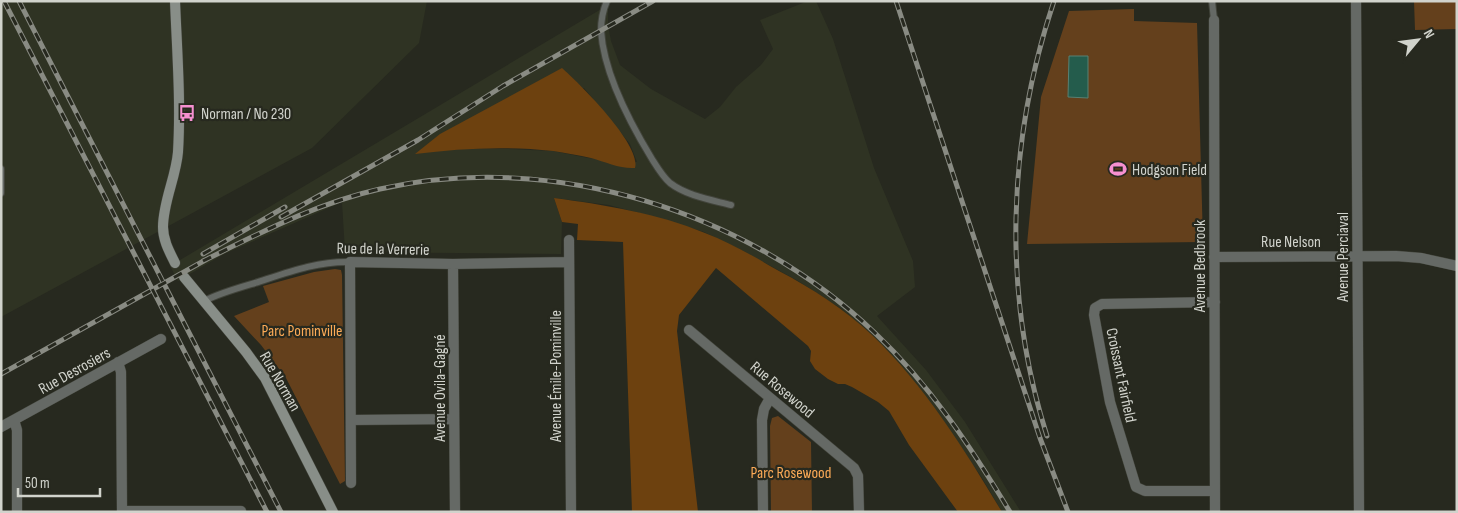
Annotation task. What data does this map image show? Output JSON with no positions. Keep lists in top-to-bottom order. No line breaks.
{"streets":{"street":["Rue Nelson","Rue de la Verrerie","Avenue Perciaval","Avenue Bedbrook","Rue Desrosiers","Croissant Fairfield","Avenue Émile-Pominville","Rue Norman","Avenue Ovila-Gagné","Rue Rosewood"]},"crossings":[["Rue Nelson","Avenue Perciaval"],["Rue Nelson","Avenue Bedbrook"],["Rue de la Verrerie","Avenue Émile-Pominville"],["Rue de la Verrerie","Rue Norman"],["Rue de la Verrerie","Avenue Ovila-Gagné"],["Avenue Bedbrook","Croissant Fairfield"]],"parks":["Parc Pominville","Parc Rosewood"],"places":{"bus stop":["Norman / No 230"],"sports":["Hodgson Field"]},"scale_bar":"50 m","north":"top right"}
